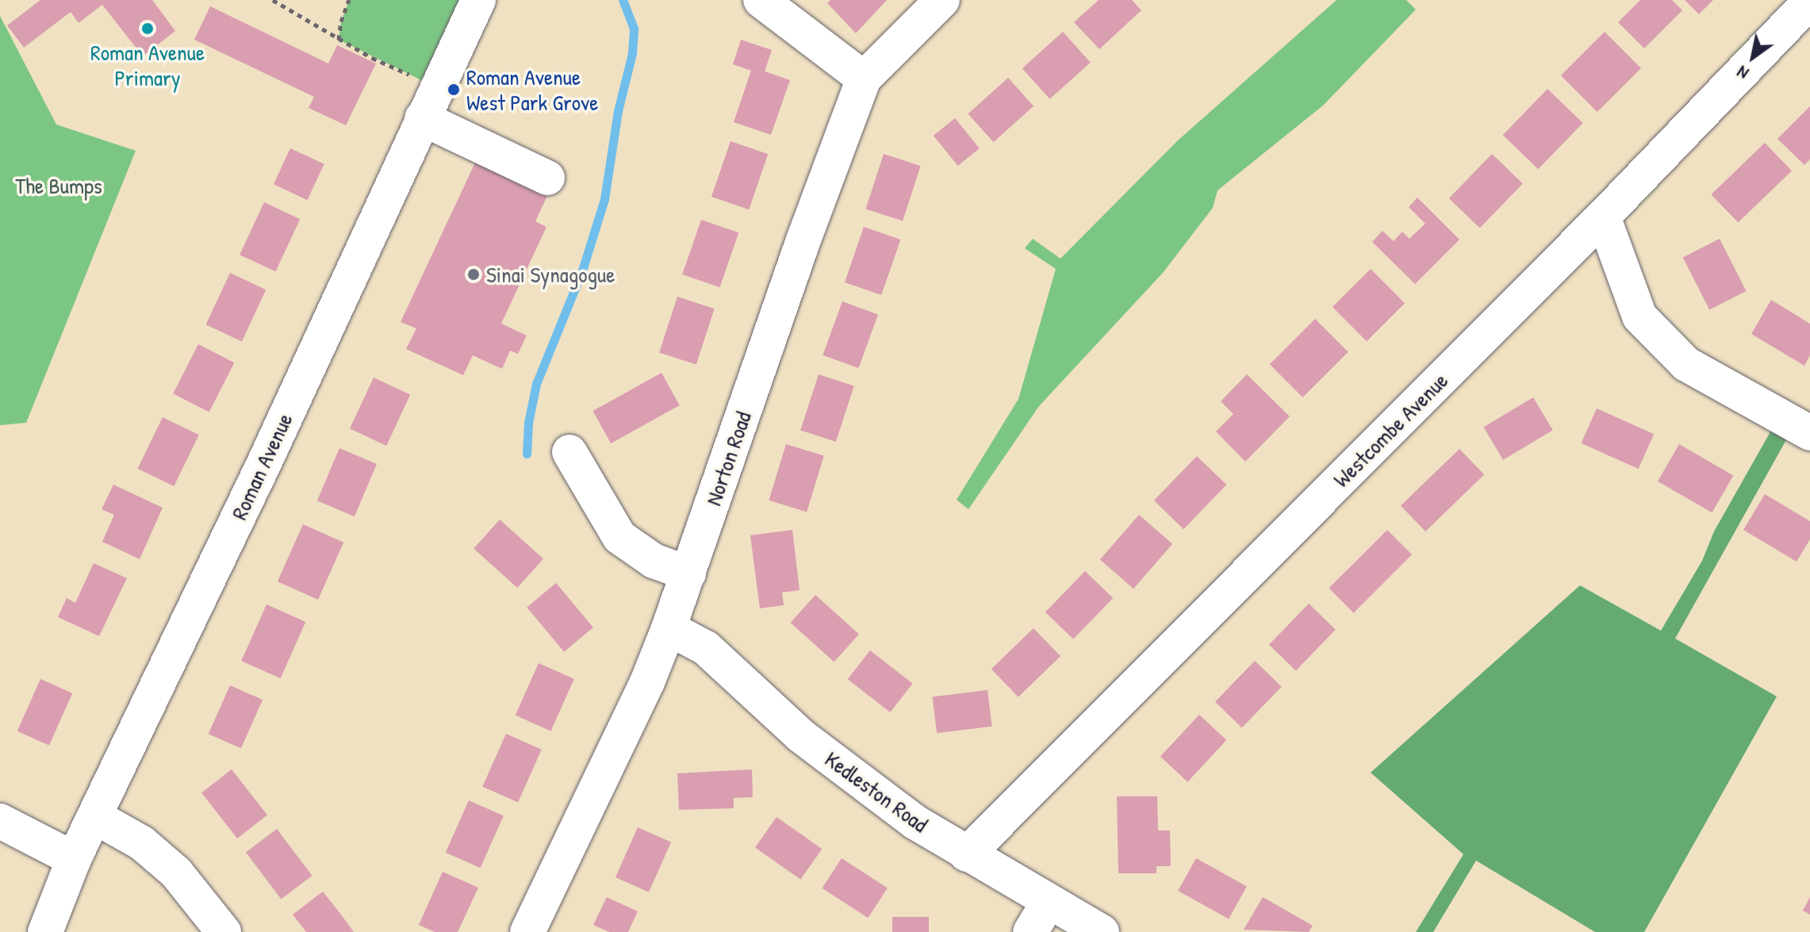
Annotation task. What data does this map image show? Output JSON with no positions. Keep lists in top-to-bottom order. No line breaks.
{"streets":{"street":["Westcombe Avenue","Norton Road","Roman Avenue","Kedleston Road"]},"crossings":[["Westcombe Avenue","Kedleston Road"],["Norton Road","Kedleston Road"]],"parks":["The Bumps"],"places":["Roman Avenue Primary","Roman Avenue West Park Grove","Sinai Synagogue"],"north":"bottom left"}
